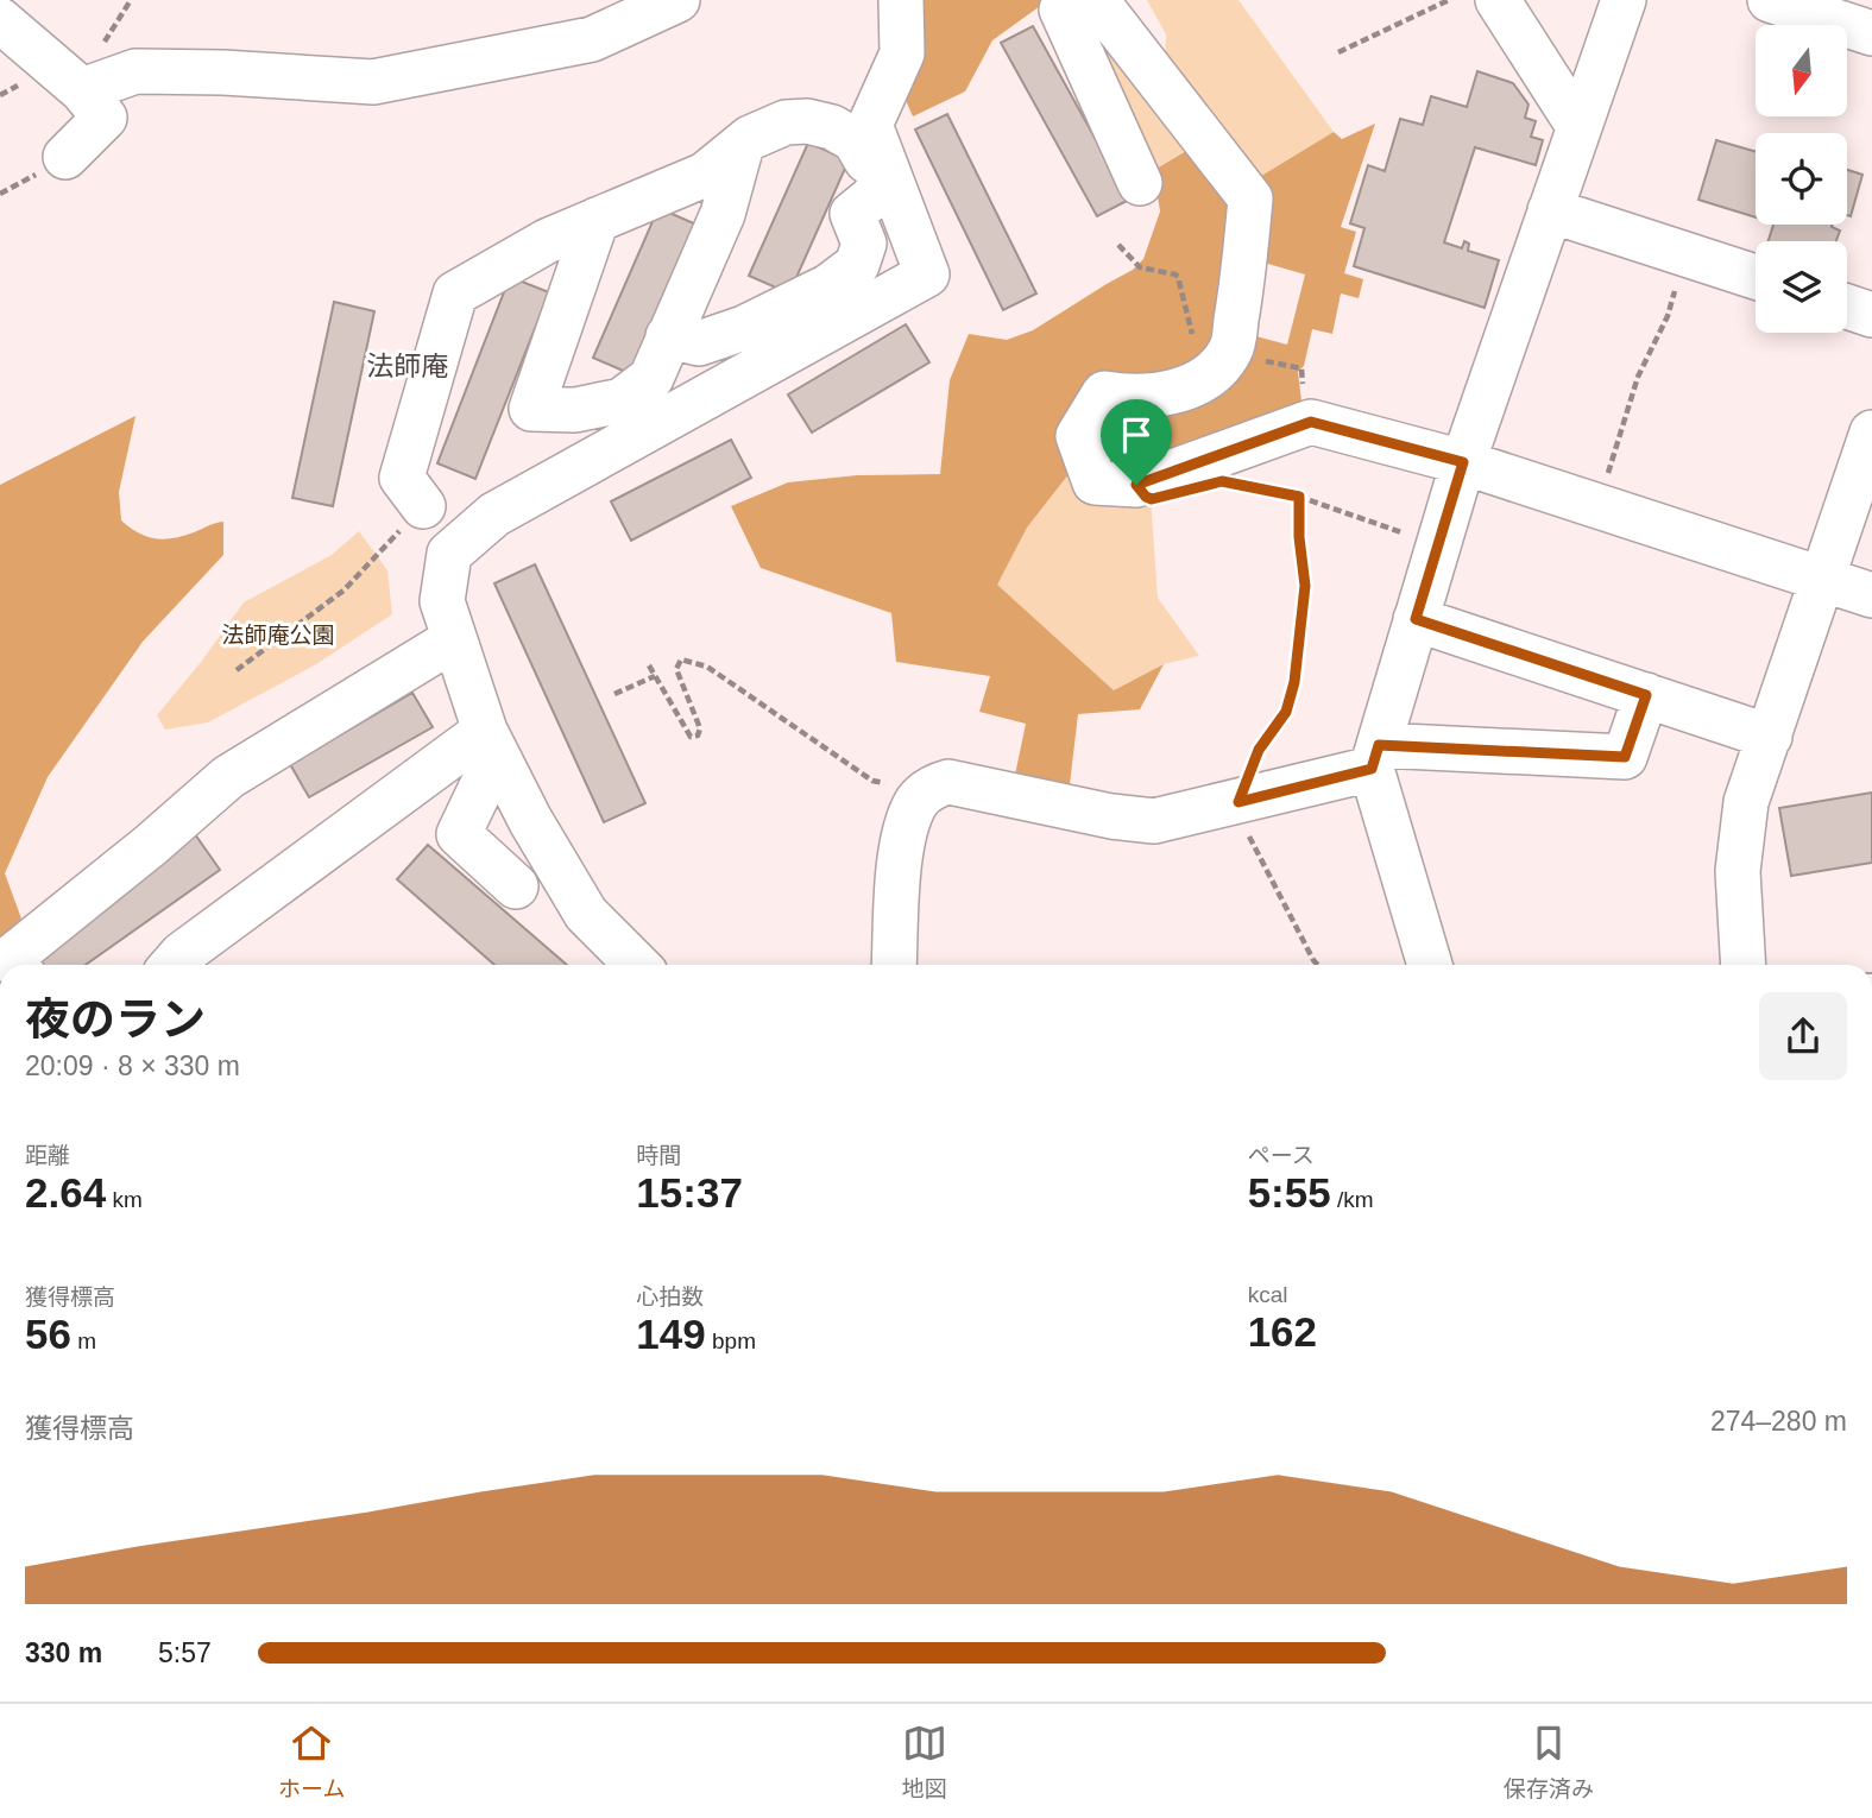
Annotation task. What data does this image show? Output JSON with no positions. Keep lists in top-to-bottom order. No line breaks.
{"districts":["法師庵"],"parks":["法師庵公園"],"north":"bottom","page":{"heading":["夜のラン","20:09 · 8 × 330 m"],"stats":[["距離","2.64 km"],["時間","15:37"],["ペース","5:55 /km"],["獲得標高","56 m"],["心拍数","149 bpm"],["kcal","162"]],"chart":["獲得標高","274–280 m"],"list":[{"name":"330 m","note":"5:57"}],"tabs":["ホーム","地図","保存済み"]}}
